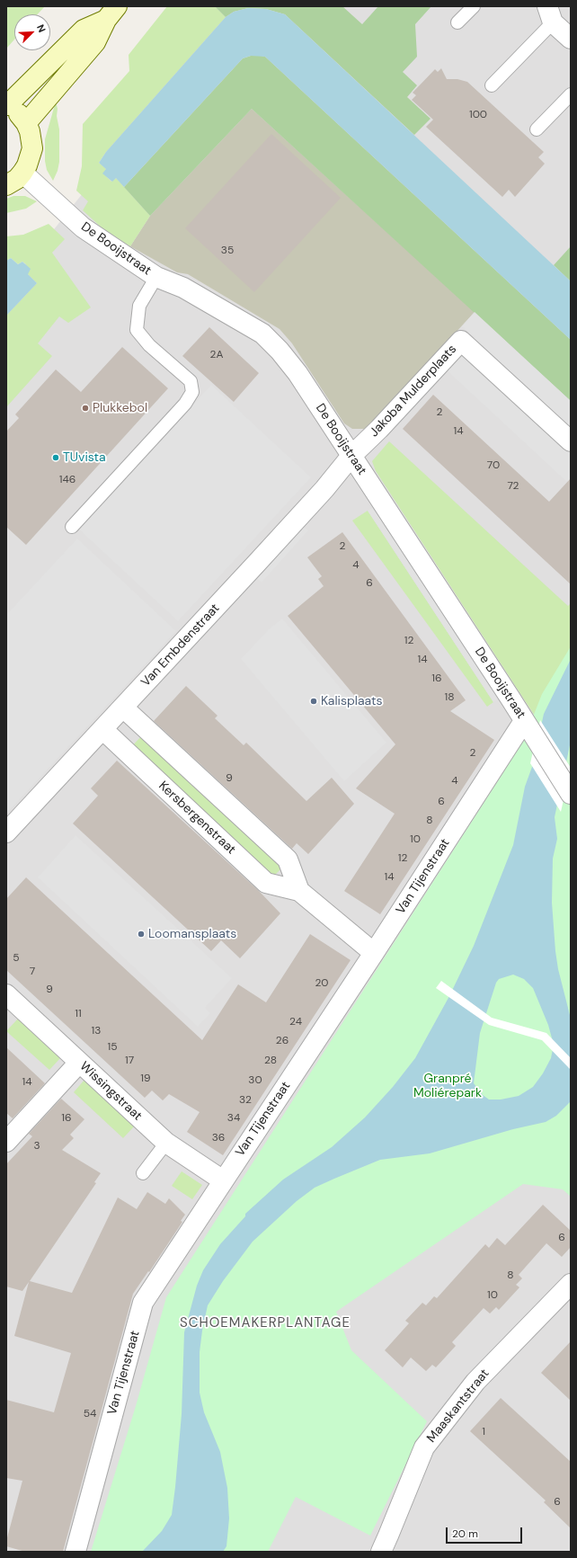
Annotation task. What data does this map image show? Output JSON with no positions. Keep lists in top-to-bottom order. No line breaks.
{"streets":{"street":["De Booijstraat","Jakoba Mulderplaats","Van Embdenstraat","Kersbergenstraat","Van Tijenstraat","Wissingstraat","Maaskantstraat"]},"crossings":[["De Booijstraat","Jakoba Mulderplaats"],["De Booijstraat","Van Embdenstraat"],["De Booijstraat","Van Tijenstraat"],["Jakoba Mulderplaats","Van Embdenstraat"],["Van Embdenstraat","Kersbergenstraat"],["Kersbergenstraat","Van Tijenstraat"],["Van Tijenstraat","Wissingstraat"]],"districts":["SCHOEMAKERPLANTAGE"],"parks":["Granpré Moliérepark"],"places":["Plukkebol","TUvista","Kalisplaats","Loomansplaats"],"house_numbers":["100","35","2A","2","14","70","146","72","2","4","6","12","14","16","18","2","9","4","6","8","10","12","14","5","7","20","9","11","24","13","26","15","17","28","19","30","14","32","16","34","36","3","6","8","10","54","1","6"],"scale_bar":"20 m","north":"top right"}
